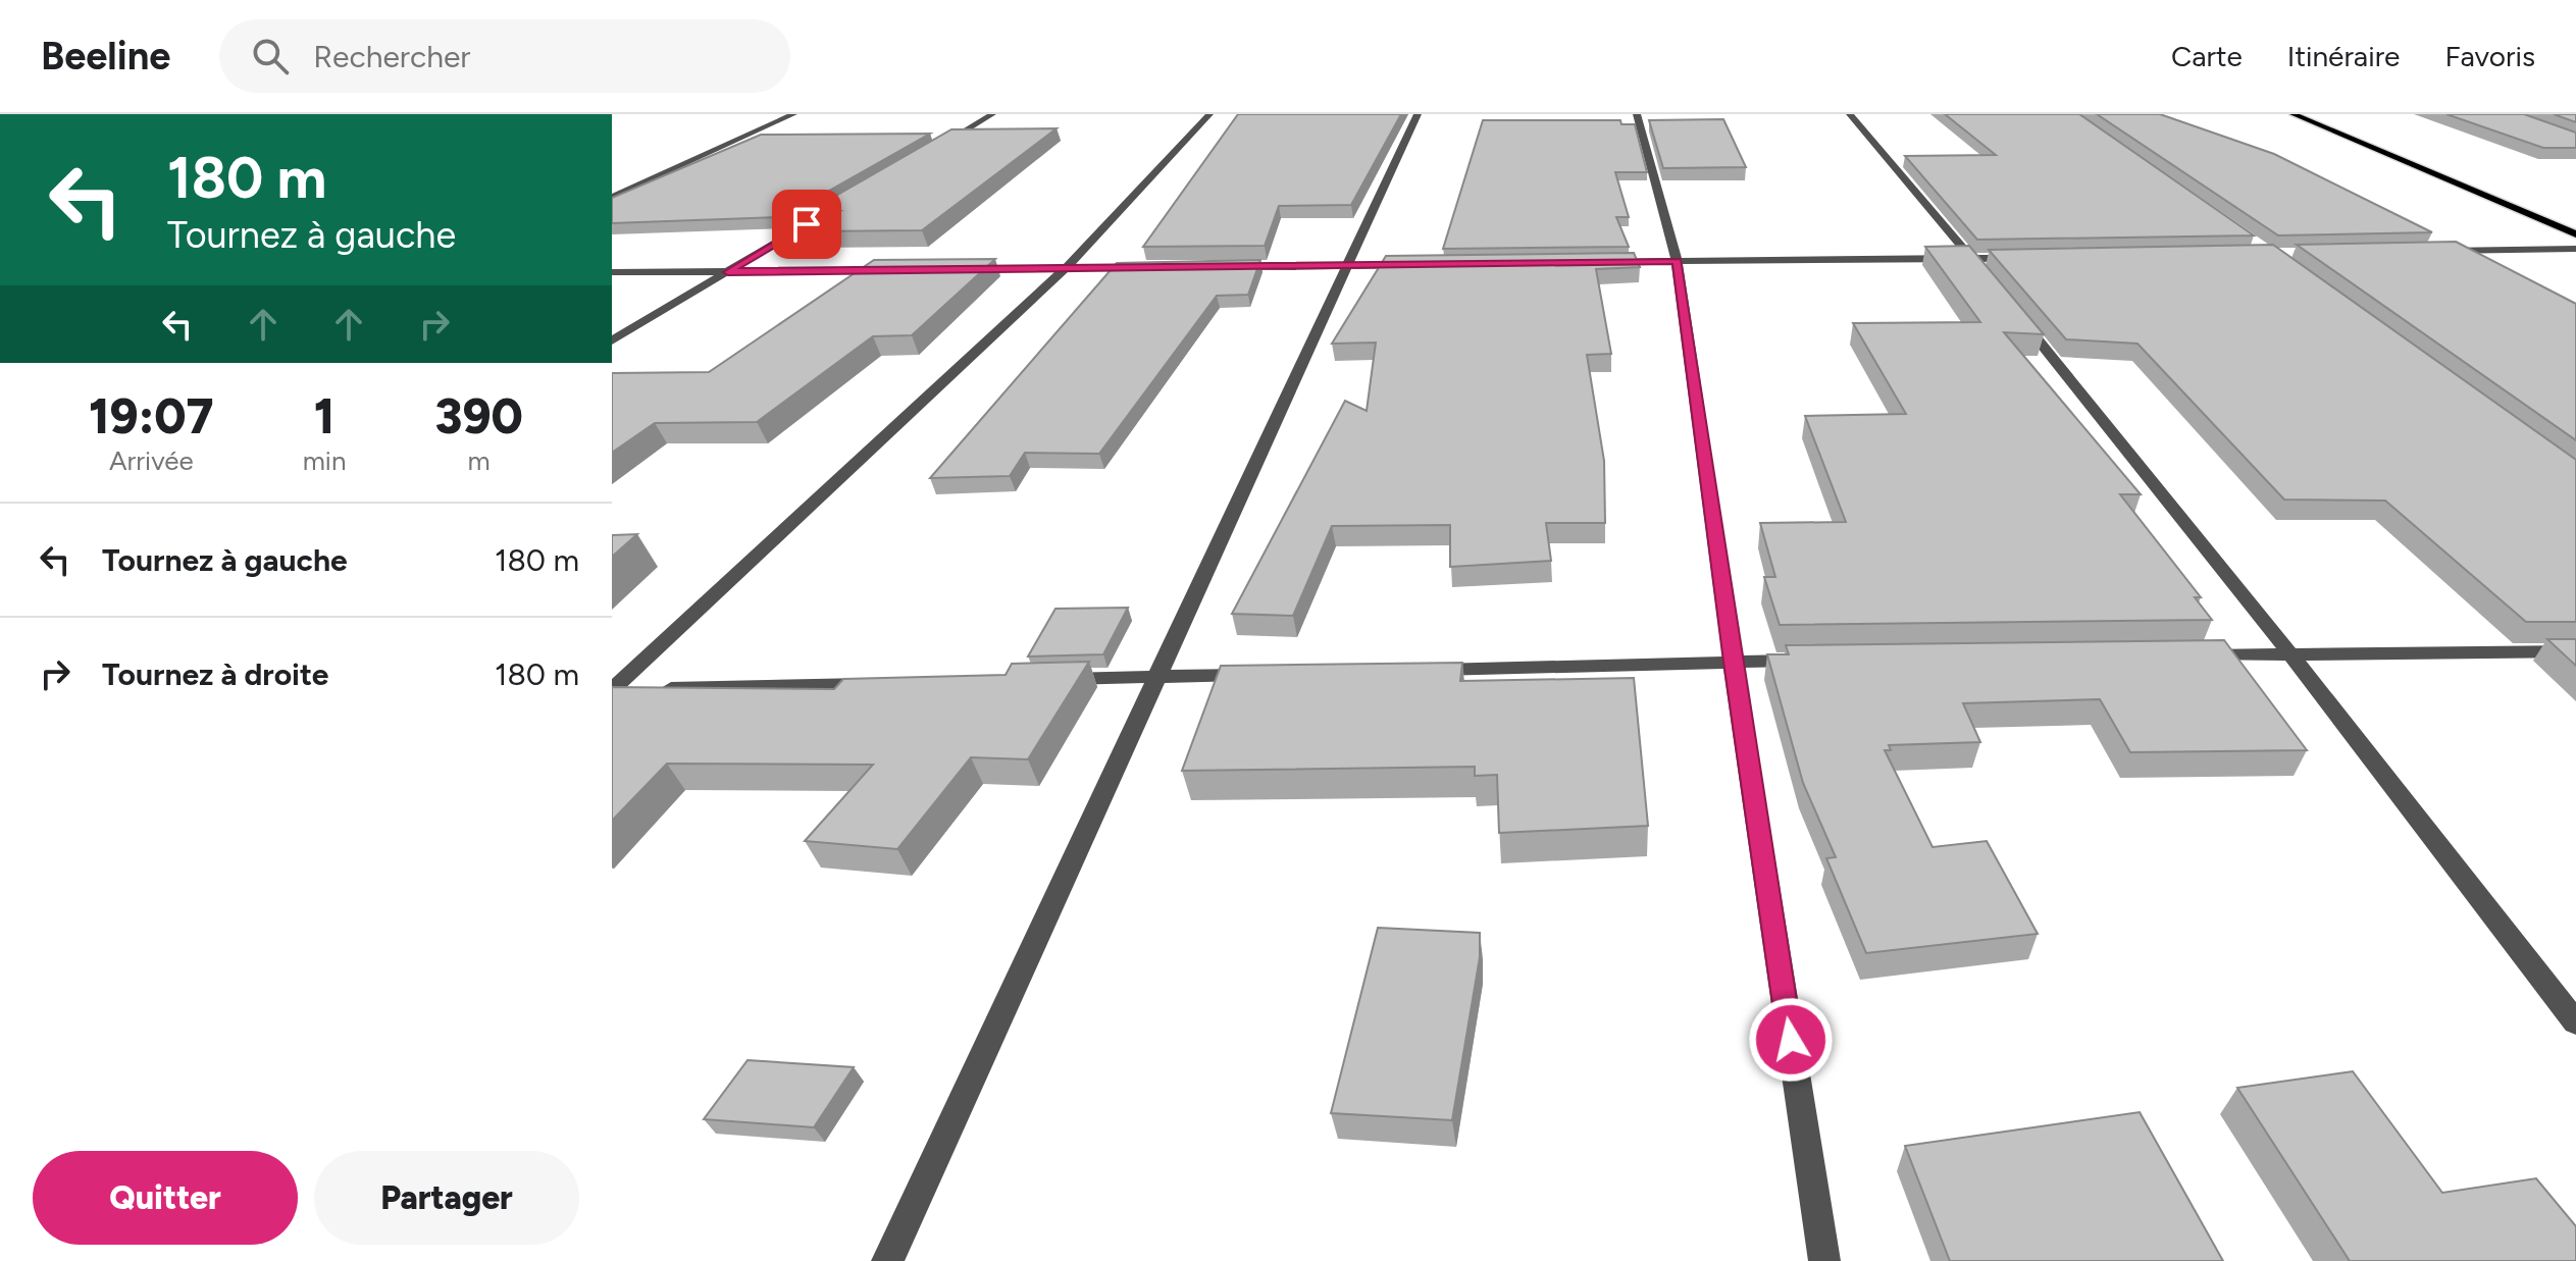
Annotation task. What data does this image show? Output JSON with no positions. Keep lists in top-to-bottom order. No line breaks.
{"page":{"header":"Beeline","search":"Rechercher","nav":["Carte","Itinéraire","Favoris"],"turn":["180 m","Tournez à gauche"],"eta":["19:07","Arrivée","1","min","390","m"],"list":[{"name":"Tournez à gauche","value":"180 m"},{"name":"Tournez à droite","value":"180 m"}],"buttons":["Quitter","Partager"]}}
